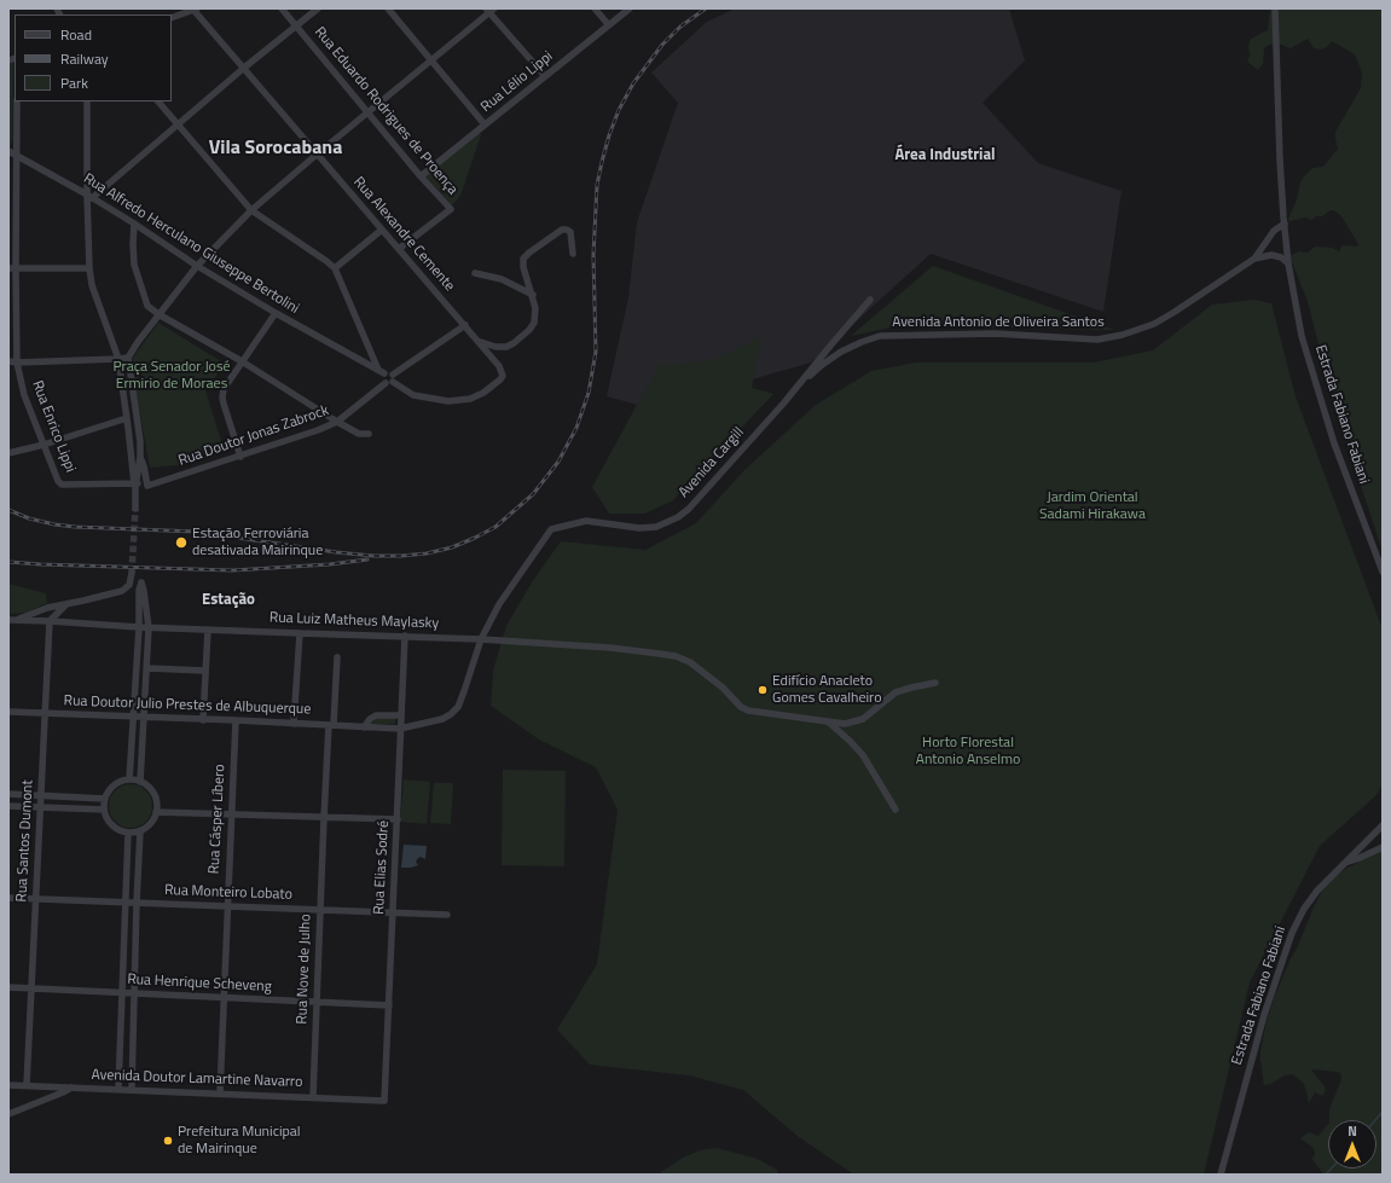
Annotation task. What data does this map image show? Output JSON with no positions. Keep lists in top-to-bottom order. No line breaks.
{"streets":{"street":["Rua Lélio Lippi","Rua Eduardo Rodrigues de Proença","Rua Alexandre Cemente","Rua Alfredo Herculano Giuseppe Bertolini","Avenida Antonio de Oliveira Santos","Estrada Fabiano Fabiani","Rua Enrico Lippi","Rua Doutor Jonas Zabrock","Avenida Cargill","Rua Luiz Matheus Maylasky","Rua Doutor Julio Prestes de Albuquerque","Rua Cásper Líbero","Rua Santos Dumont","Rua Elias Sodré","Rua Monteiro Lobato","Rua Nove de Julho","Rua Henrique Scheveng","Avenida Doutor Lamartine Navarro"]},"crossings":[["Rua Lélio Lippi","Rua Eduardo Rodrigues de Proença"],["Rua Eduardo Rodrigues de Proença","Rua Alexandre Cemente"],["Rua Alexandre Cemente","Rua Doutor Jonas Zabrock"],["Rua Alfredo Herculano Giuseppe Bertolini","Rua Enrico Lippi"],["Avenida Antonio de Oliveira Santos","Avenida Cargill"],["Avenida Cargill","Rua Luiz Matheus Maylasky"],["Avenida Cargill","Rua Doutor Julio Prestes de Albuquerque"],["Avenida Cargill","Rua Elias Sodré"],["Rua Luiz Matheus Maylasky","Rua Santos Dumont"],["Rua Luiz Matheus Maylasky","Rua Elias Sodré"],["Rua Doutor Julio Prestes de Albuquerque","Rua Cásper Líbero"],["Rua Doutor Julio Prestes de Albuquerque","Rua Santos Dumont"],["Rua Doutor Julio Prestes de Albuquerque","Rua Elias Sodré"],["Rua Doutor Julio Prestes de Albuquerque","Rua Nove de Julho"],["Rua Cásper Líbero","Rua Monteiro Lobato"],["Rua Cásper Líbero","Rua Henrique Scheveng"],["Rua Cásper Líbero","Avenida Doutor Lamartine Navarro"],["Rua Santos Dumont","Rua Monteiro Lobato"],["Rua Santos Dumont","Rua Henrique Scheveng"],["Rua Santos Dumont","Avenida Doutor Lamartine Navarro"],["Rua Elias Sodré","Rua Monteiro Lobato"],["Rua Elias Sodré","Rua Henrique Scheveng"],["Rua Elias Sodré","Avenida Doutor Lamartine Navarro"],["Rua Monteiro Lobato","Rua Nove de Julho"],["Rua Nove de Julho","Rua Henrique Scheveng"],["Rua Nove de Julho","Avenida Doutor Lamartine Navarro"]],"districts":["Vila Sorocabana","Área Industrial","Estação"],"parks":["Praça Senador José Ermirio de Moraes","Jardim Oriental Sadami Hirakawa","Horto Florestal Antonio Anselmo"],"places":["Estação Ferroviária desativada Mairinque","Edifício Anacleto Gomes Cavalheiro","Prefeitura Municipal de Mairinque"],"legend":["Road","Railway","Park"],"north":"top"}
